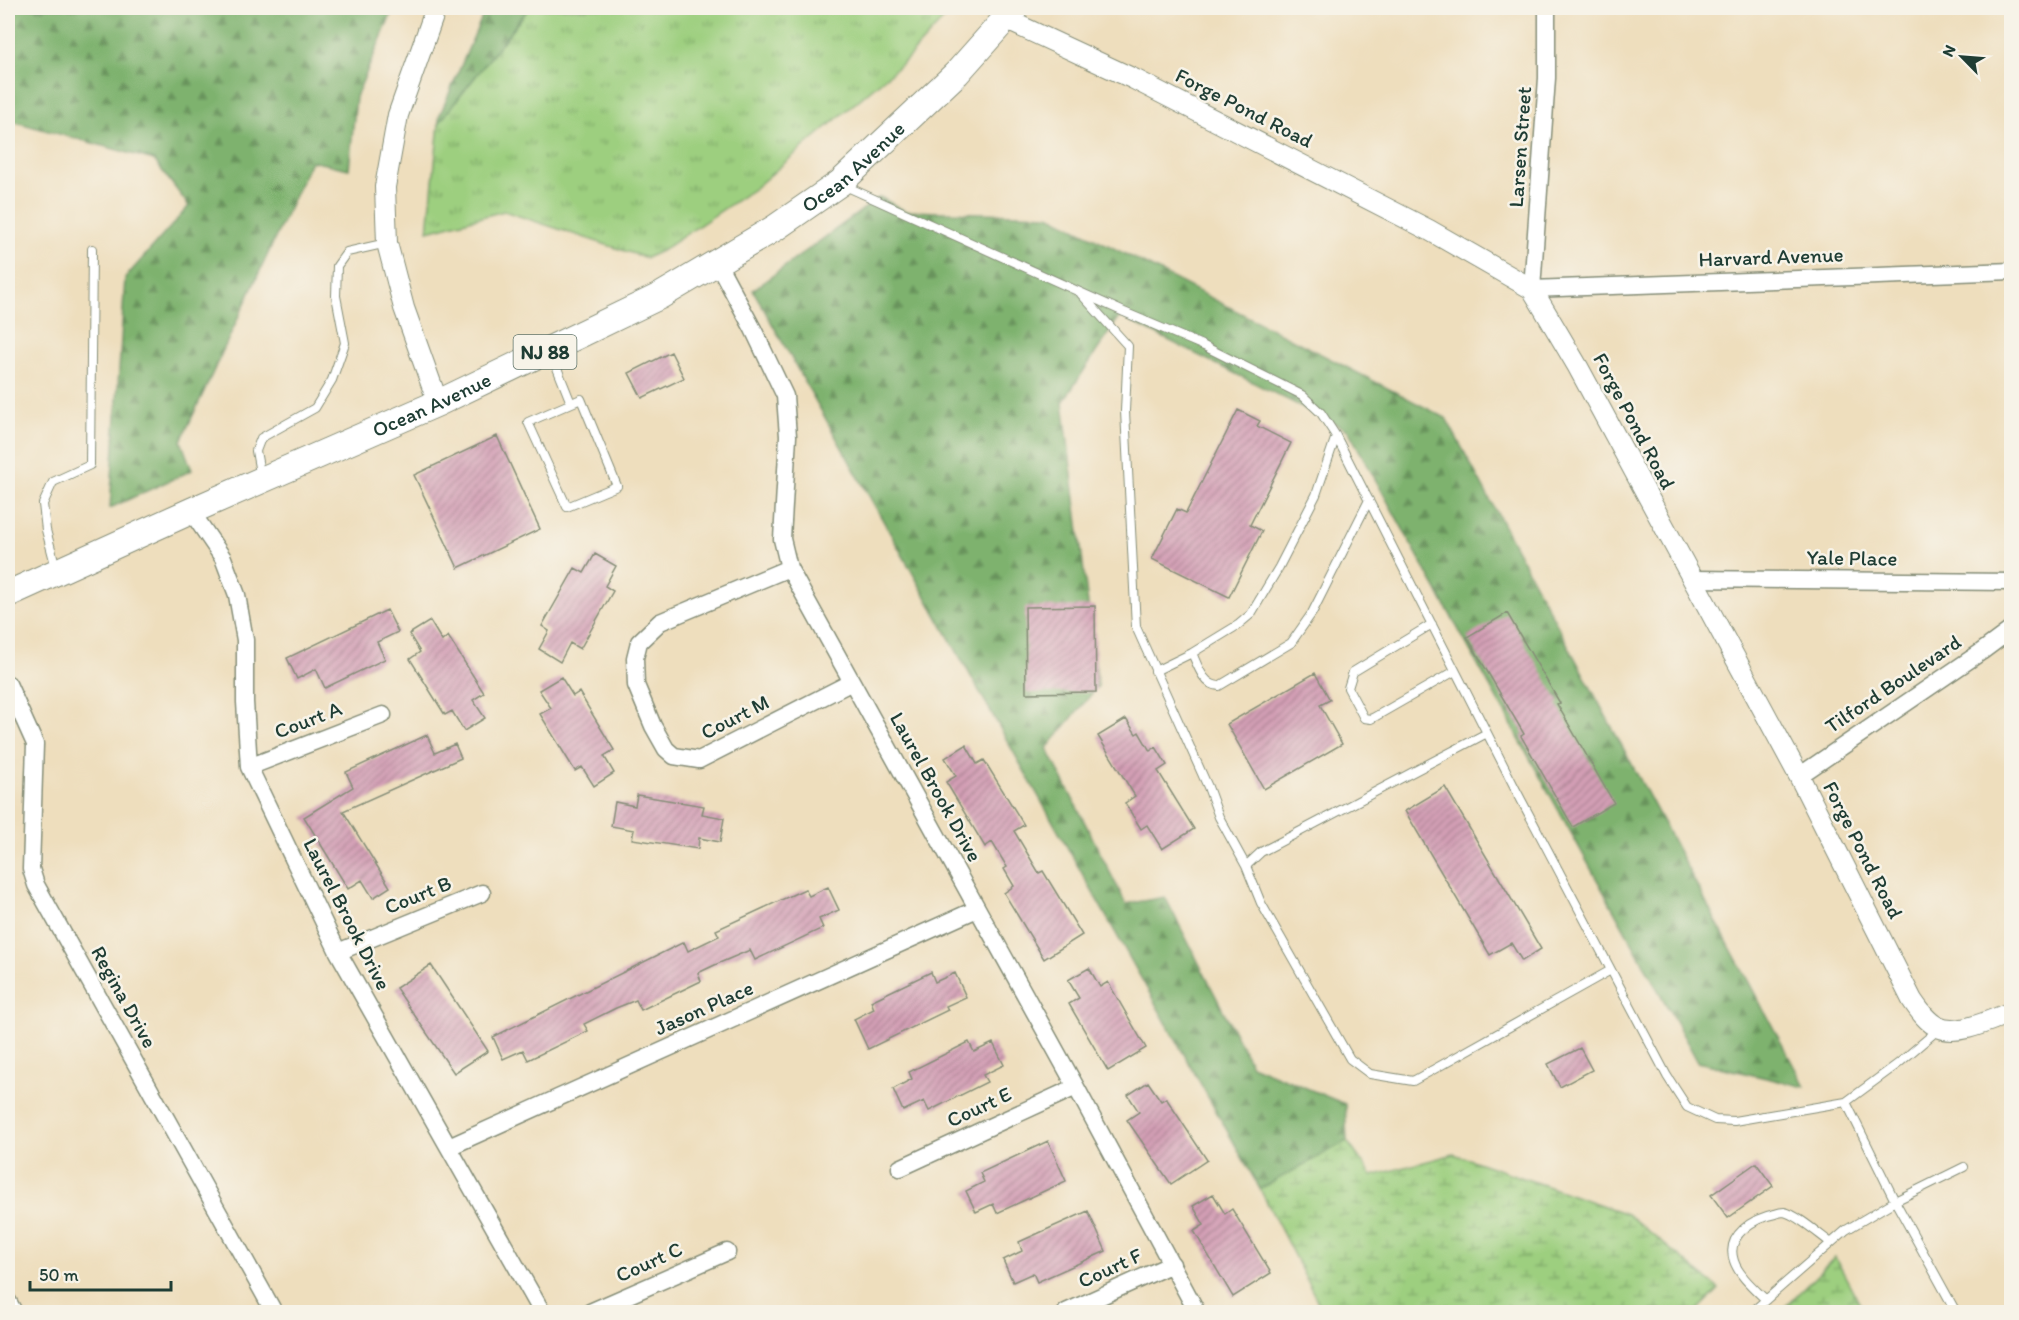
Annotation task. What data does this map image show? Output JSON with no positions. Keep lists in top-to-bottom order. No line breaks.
{"streets":{"main road":["Ocean Avenue","NJ 88"],"street":["Forge Pond Road","Larsen Street","Harvard Avenue","Yale Place","Tilford Boulevard","Court M","Court A","Laurel Brook Drive","Court B","Regina Drive","Jason Place","Court E","Court C","Court F"]},"crossings":[["Forge Pond Road","Larsen Street"],["Forge Pond Road","Ocean Avenue"],["Forge Pond Road","Harvard Avenue"],["Forge Pond Road","Yale Place"],["Forge Pond Road","Tilford Boulevard"],["Larsen Street","Harvard Avenue"],["Ocean Avenue","Laurel Brook Drive"],["Court M","Laurel Brook Drive"],["Court A","Laurel Brook Drive"],["Laurel Brook Drive","Court B"],["Laurel Brook Drive","Jason Place"],["Laurel Brook Drive","Court E"],["Laurel Brook Drive","Court F"]],"scale_bar":"50 m","north":"top left"}
